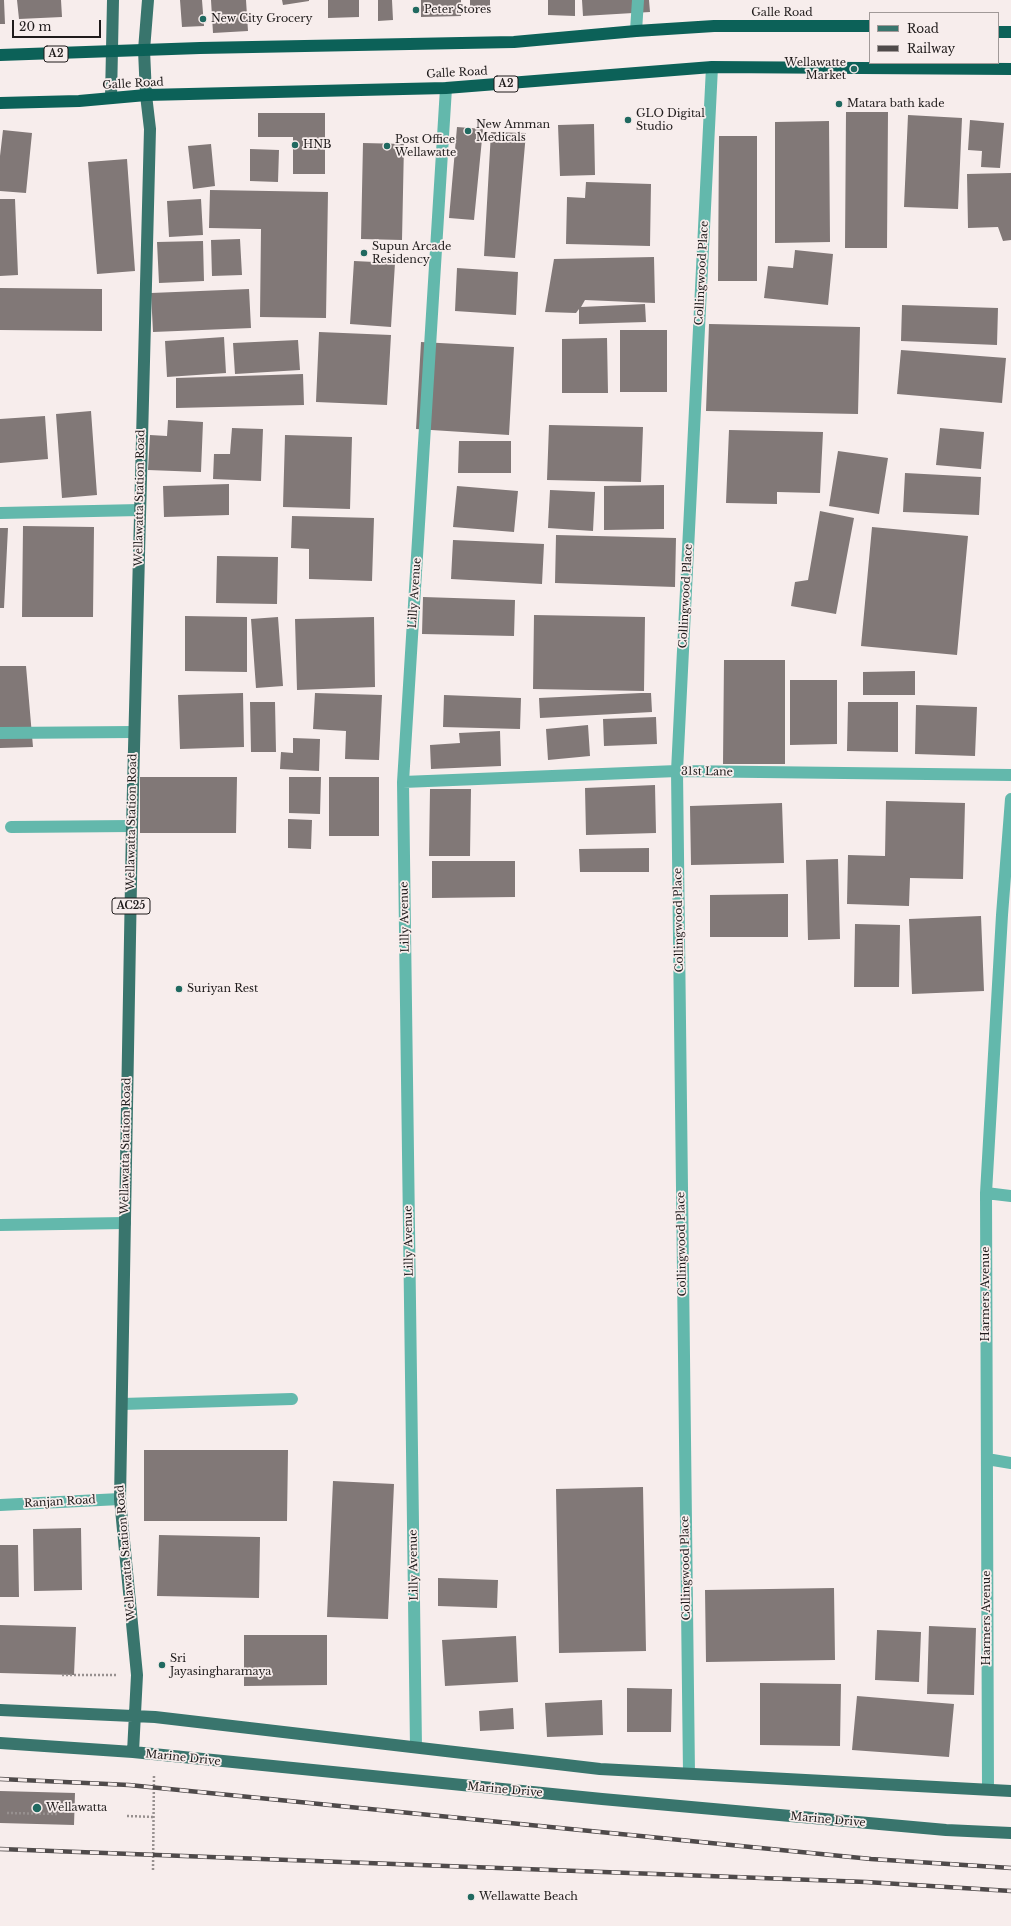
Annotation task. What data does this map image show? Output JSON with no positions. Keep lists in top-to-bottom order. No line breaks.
{"streets":{"highway":["Galle Road","A2"],"main road":["Wellawatta Station Road","AC25","Marine Drive"],"street":["Collingwood Place","Lilly Avenue","31st Lane","Harmers Avenue","Ranjan Road"]},"crossings":[["Galle Road","Collingwood Place"],["Galle Road","Wellawatta Station Road"],["Galle Road","Lilly Avenue"],["Collingwood Place","31st Lane"],["Wellawatta Station Road","Ranjan Road"],["Wellawatta Station Road","Marine Drive"],["Lilly Avenue","31st Lane"]],"places":["Peter Stores","New City Grocery","Wellawatte Market","Matara bath kade","GLO Digital Studio","New Amman Medicals","HNB","Post Office Wellawatte","Supun Arcade Residency","Suriyan Rest","Sri Jayasingharamaya","Wellawatta","Wellawatte Beach"],"legend":["Road","Railway"],"scale_bar":"20 m"}
